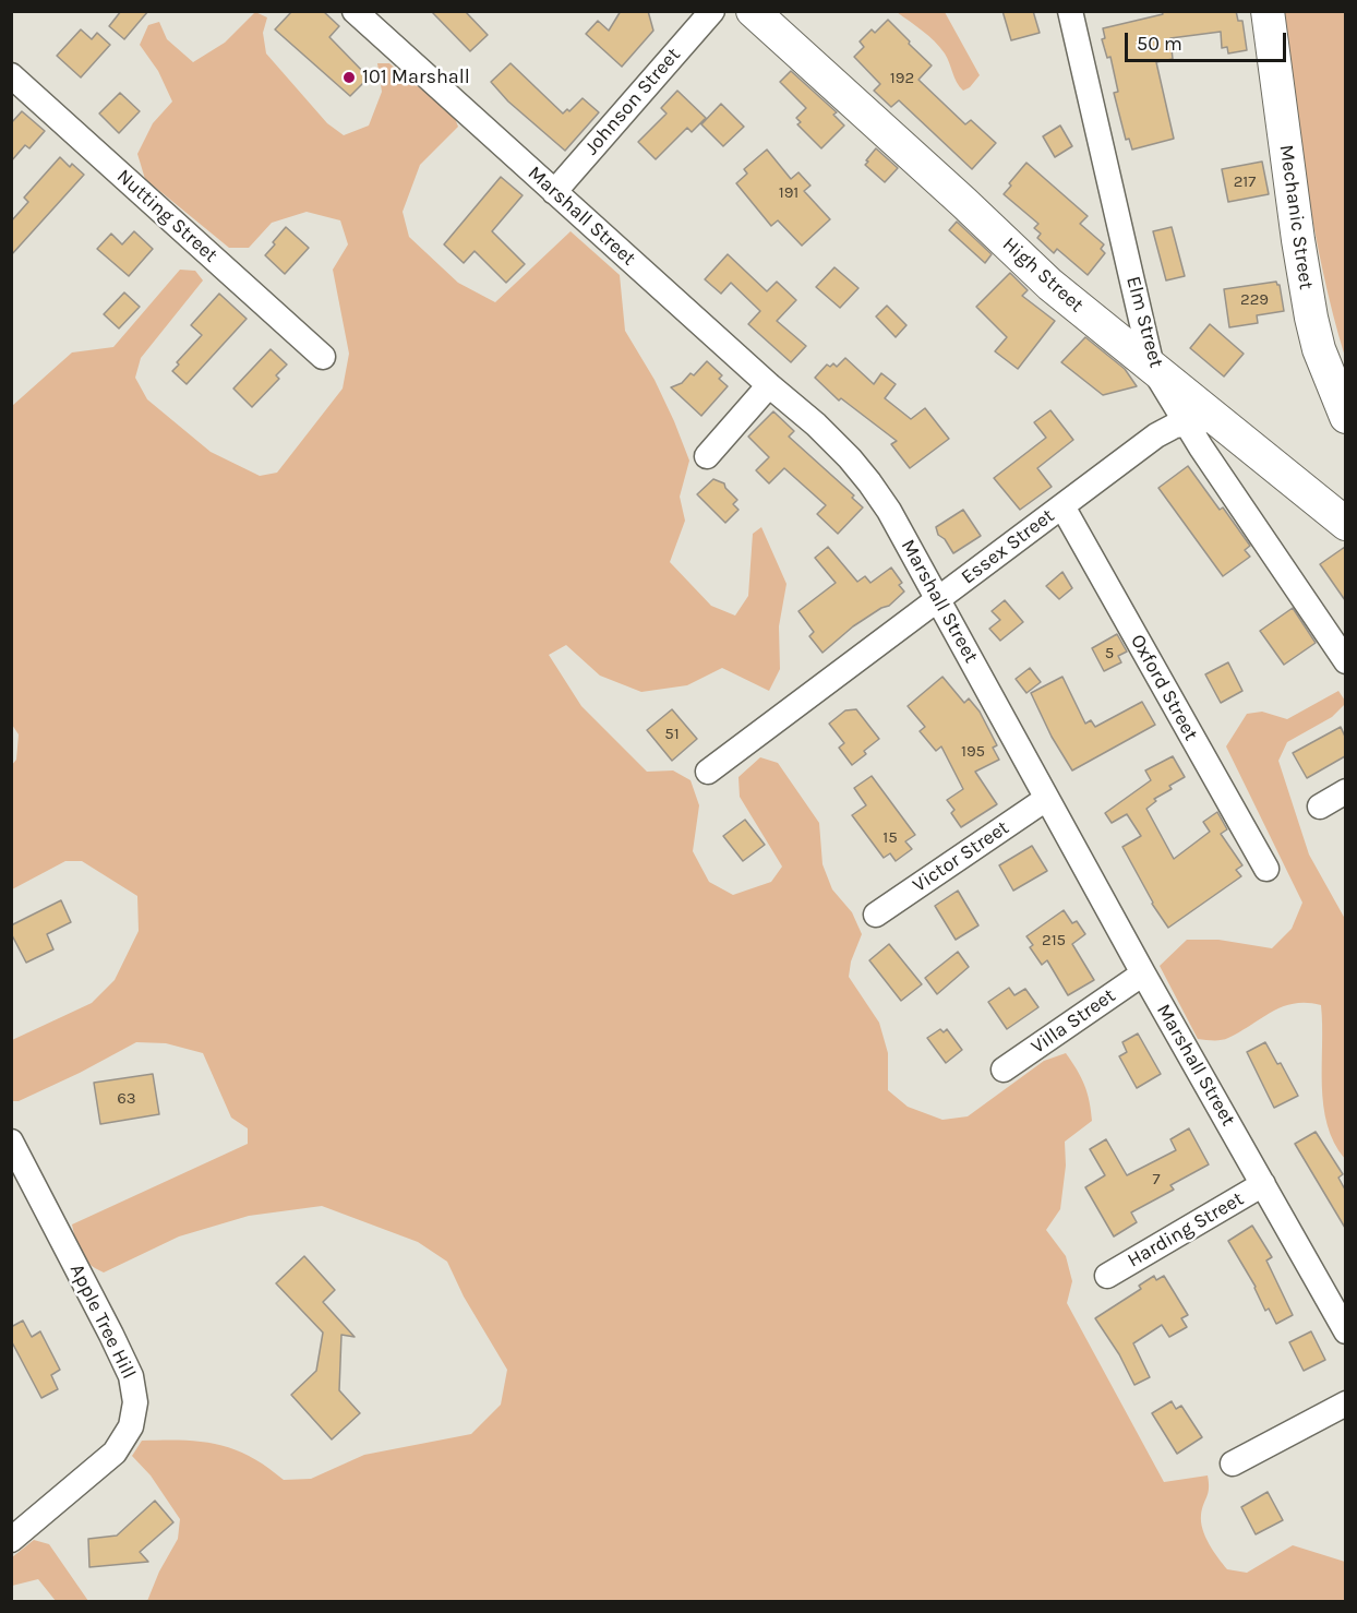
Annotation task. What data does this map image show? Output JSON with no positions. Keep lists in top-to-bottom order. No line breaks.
{"streets":{"main road":["Mechanic Street","High Street"],"street":["Johnson Street","Nutting Street","Marshall Street","Elm Street","Essex Street","Oxford Street","Victor Street","Villa Street","Harding Street","Apple Tree Hill"]},"crossings":[["Johnson Street","Marshall Street"],["Marshall Street","Essex Street"],["Marshall Street","Victor Street"],["Marshall Street","Villa Street"],["Marshall Street","Harding Street"],["High Street","Elm Street"],["Elm Street","Essex Street"],["Essex Street","Oxford Street"]],"places":["101 Marshall"],"house_numbers":["192","217","191","229","5","51","195","15","215","63","7"],"scale_bar":"50 m"}
